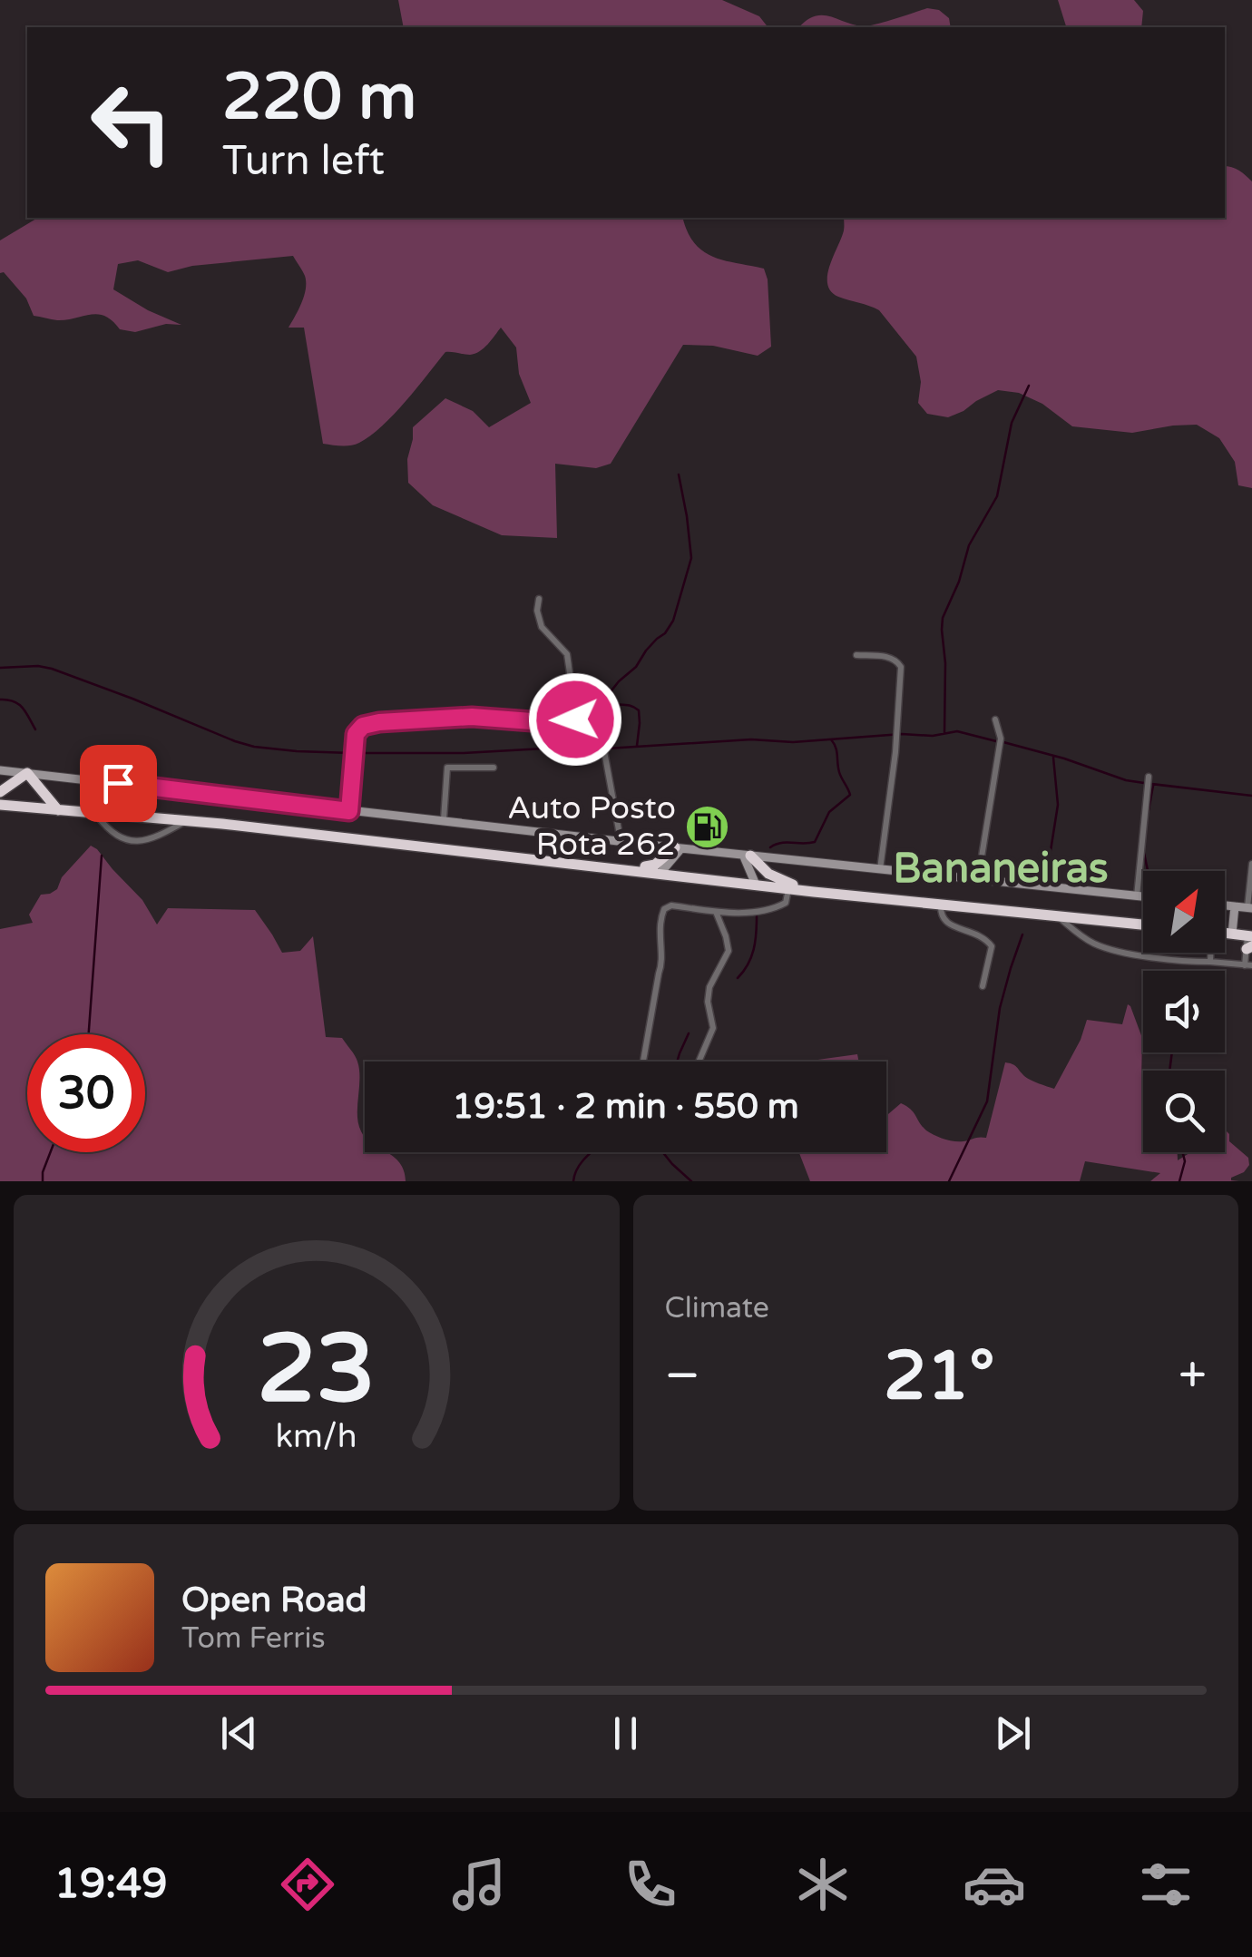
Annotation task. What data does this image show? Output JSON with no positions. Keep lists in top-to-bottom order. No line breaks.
{"districts":["Bananeiras"],"places":{"fuel station":["Auto Posto Rota 262"]},"north":"top right","page":{"turn":["220 m","Turn left"],"limit":"30","trip":"19:51 · 2 min · 550 m","tile":"Climate","heat":["−","21°","+"],"song":["Open Road","Tom Ferris"],"tabs":"19:49","gauge":["23","km/h"]}}
